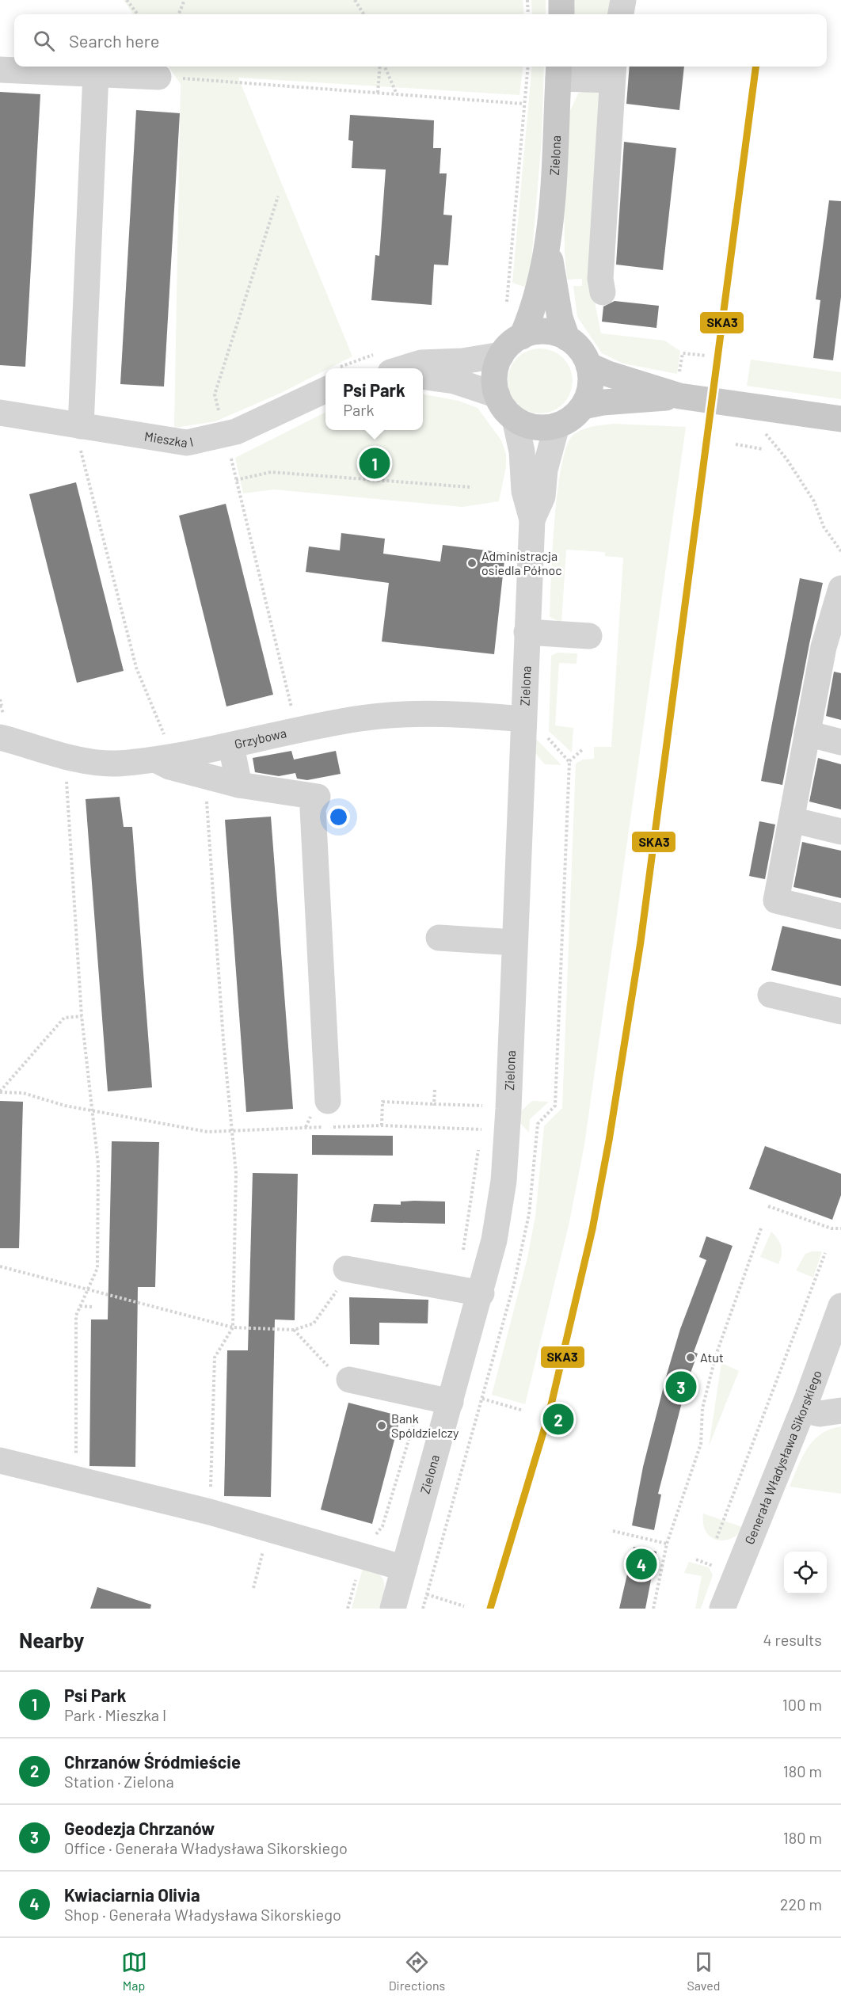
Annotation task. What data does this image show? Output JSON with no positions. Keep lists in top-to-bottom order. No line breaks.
{"streets":{"main road":["Zielona"],"street":["Mieszka I","Grzybowa","Generała Władysława Sikorskiego"]},"crossings":[["Zielona","Grzybowa"]],"places":["Administracja osiedla Północ","Atut","Bank Spóldzielczy"],"lines":["transit line SKA3"],"page":{"search":"Search here","popup":["Psi Park","Park"],"pins":["1","3","2","4"],"heading":["Nearby","4 results"],"list":[{"mark":"1","name":"Psi Park","note":"Park · Mieszka I","value":"100 m"},{"mark":"2","name":"Chrzanów Śródmieście","note":"Station · Zielona","value":"180 m"},{"mark":"3","name":"Geodezja Chrzanów","note":"Office · Generała Władysława Sikorskiego","value":"180 m"},{"mark":"4","name":"Kwiaciarnia Olivia","note":"Shop · Generała Władysława Sikorskiego","value":"220 m"}],"nav":["Map","Directions","Saved"]}}
